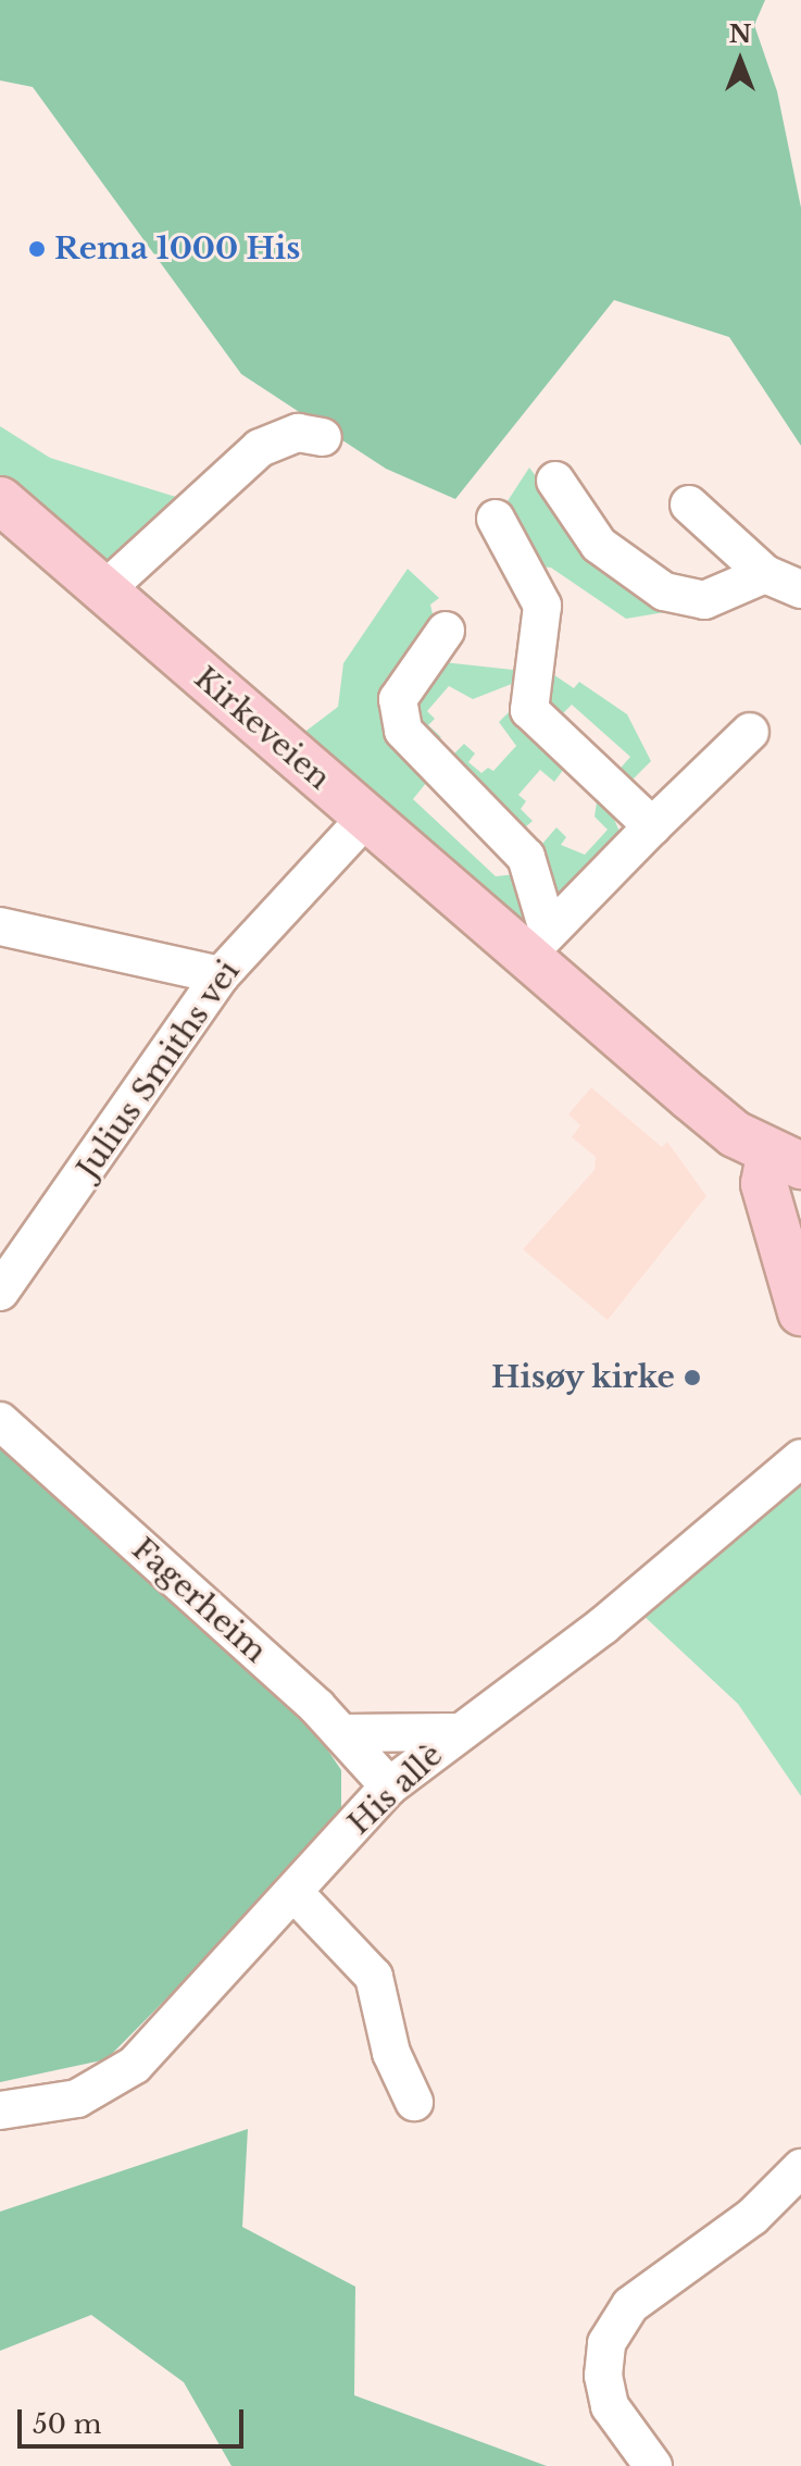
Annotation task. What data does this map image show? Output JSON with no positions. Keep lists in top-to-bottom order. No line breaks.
{"streets":{"main road":["Kirkeveien"],"street":["Julius Smiths vei","Fagerheim","His allè"]},"crossings":[["Kirkeveien","Julius Smiths vei"],["Fagerheim","His allè"]],"places":["Rema 1000 His","Hisøy kirke"],"scale_bar":"50 m","north":"top"}
